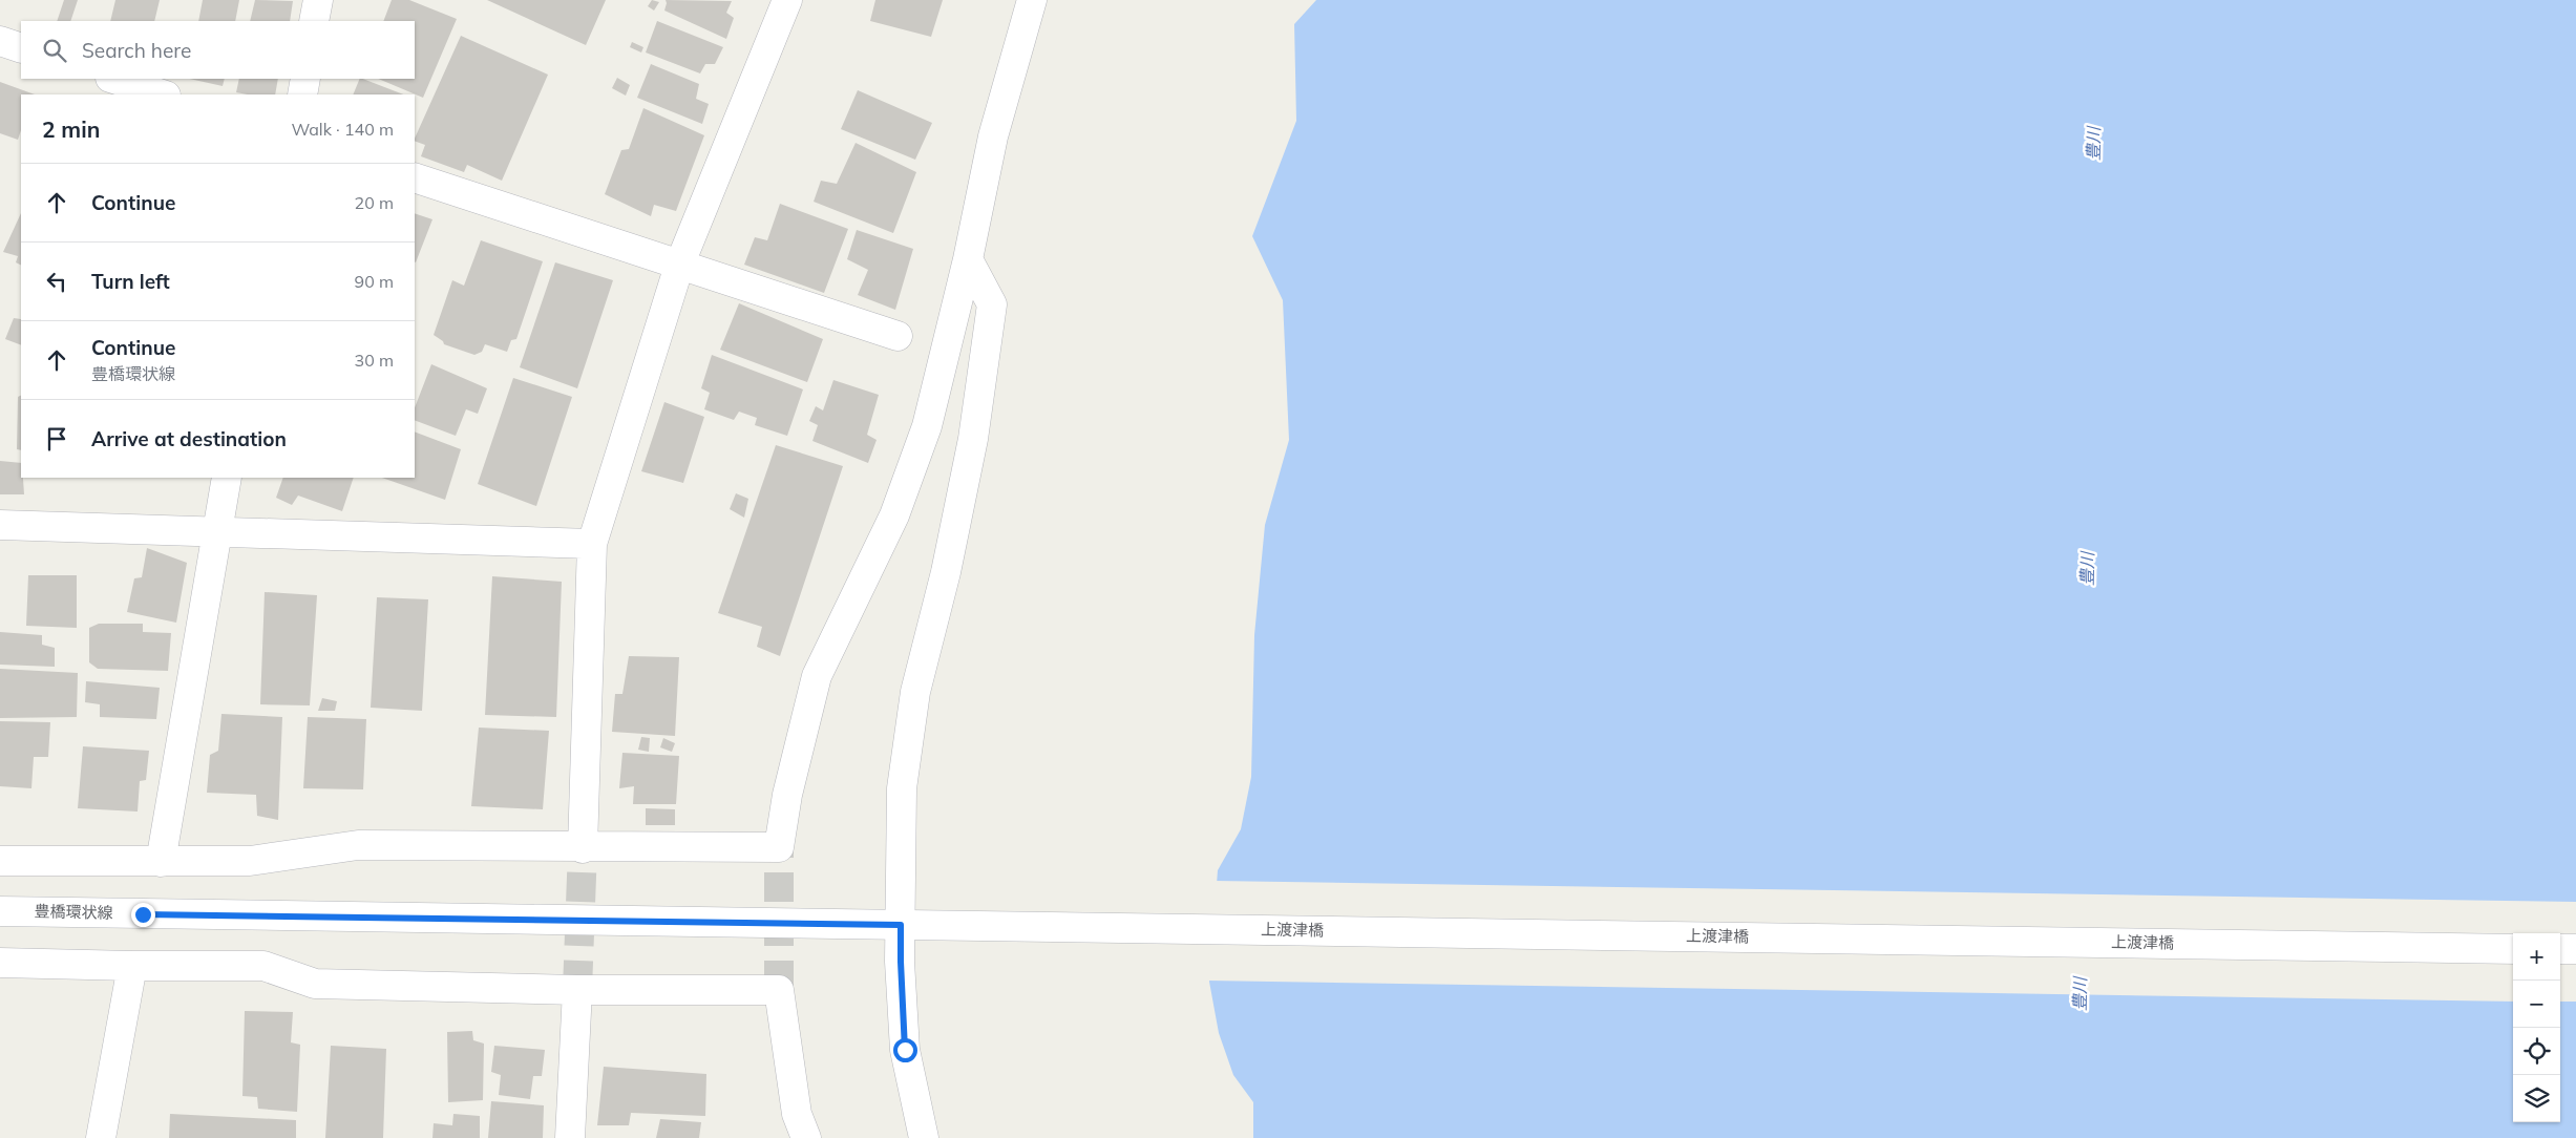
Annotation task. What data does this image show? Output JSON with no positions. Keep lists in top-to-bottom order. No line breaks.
{"streets":{"street":["豊橋環状線","上渡津橋"]},"crossings":[["豊橋環状線","上渡津橋"]],"water":["豊川"],"page":{"search":"Search here","heading":["2 min","Walk · 140 m"],"list":[["Continue","20 m"],["Turn left","90 m"],["Continue","豊橋環状線","30 m"],"Arrive at destination"],"map_buttons":["+","−"]}}
